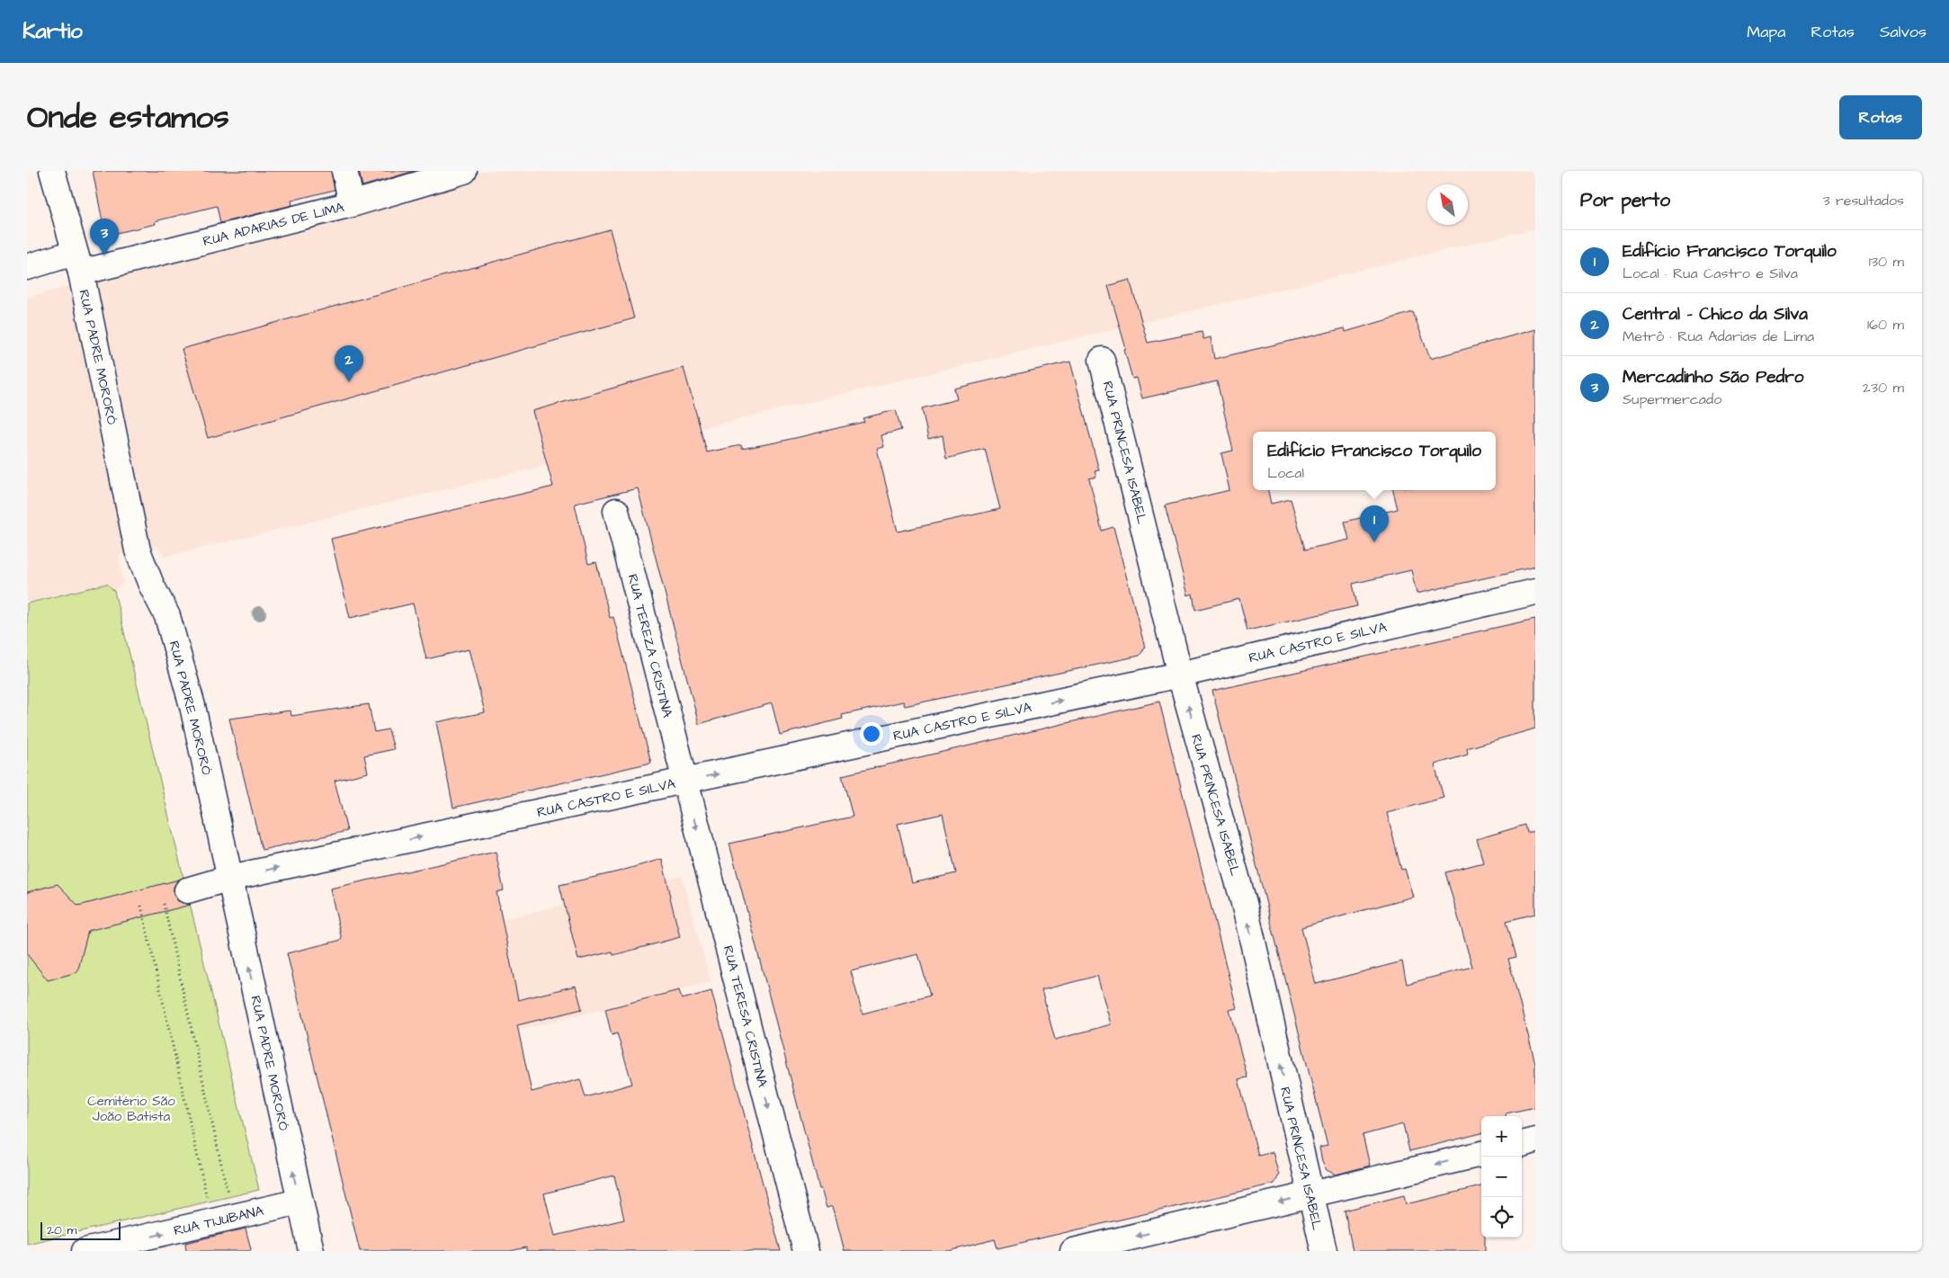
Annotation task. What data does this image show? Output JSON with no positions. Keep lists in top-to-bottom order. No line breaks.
{"streets":{"street":["RUA ADARIAS DE LIMA","RUA PADRE MORORÓ","RUA PRINCESA ISABEL","RUA CASTRO E SILVA","RUA TEREZA CRISTINA","RUA TERESA CRISTINA","RUA TIJUBANA"]},"crossings":[["RUA ADARIAS DE LIMA","RUA PADRE MORORÓ"],["RUA PADRE MORORÓ","RUA CASTRO E SILVA"],["RUA PADRE MORORÓ","RUA TIJUBANA"],["RUA PRINCESA ISABEL","RUA CASTRO E SILVA"],["RUA CASTRO E SILVA","RUA TEREZA CRISTINA"],["RUA CASTRO E SILVA","RUA TERESA CRISTINA"],["RUA TEREZA CRISTINA","RUA TERESA CRISTINA"]],"one_way":["RUA PRINCESA ISABEL","RUA CASTRO E SILVA","RUA TERESA CRISTINA","RUA TIJUBANA"],"parks":["Cemitério São João Batista"],"scale_bar":"20 m","north":"top left","page":{"header":"Kartio","nav":["Mapa","Rotas","Salvos"],"title":"Onde estamos","buttons":"Rotas","heading":["Por perto","3 resultados"],"pins":["3","2","1"],"list":[{"mark":"1","name":"Edifício Francisco Torquilo","note":"Local · Rua Castro e Silva","value":"130 m"},{"mark":"2","name":"Central - Chico da Silva","note":"Metrô · Rua Adarias de Lima","value":"160 m"},{"mark":"3","name":"Mercadinho São Pedro","note":"Supermercado","value":"230 m"}],"popup":["Edifício Francisco Torquilo","Local"],"map_buttons":["+","−"],"scale":"20 m"}}
